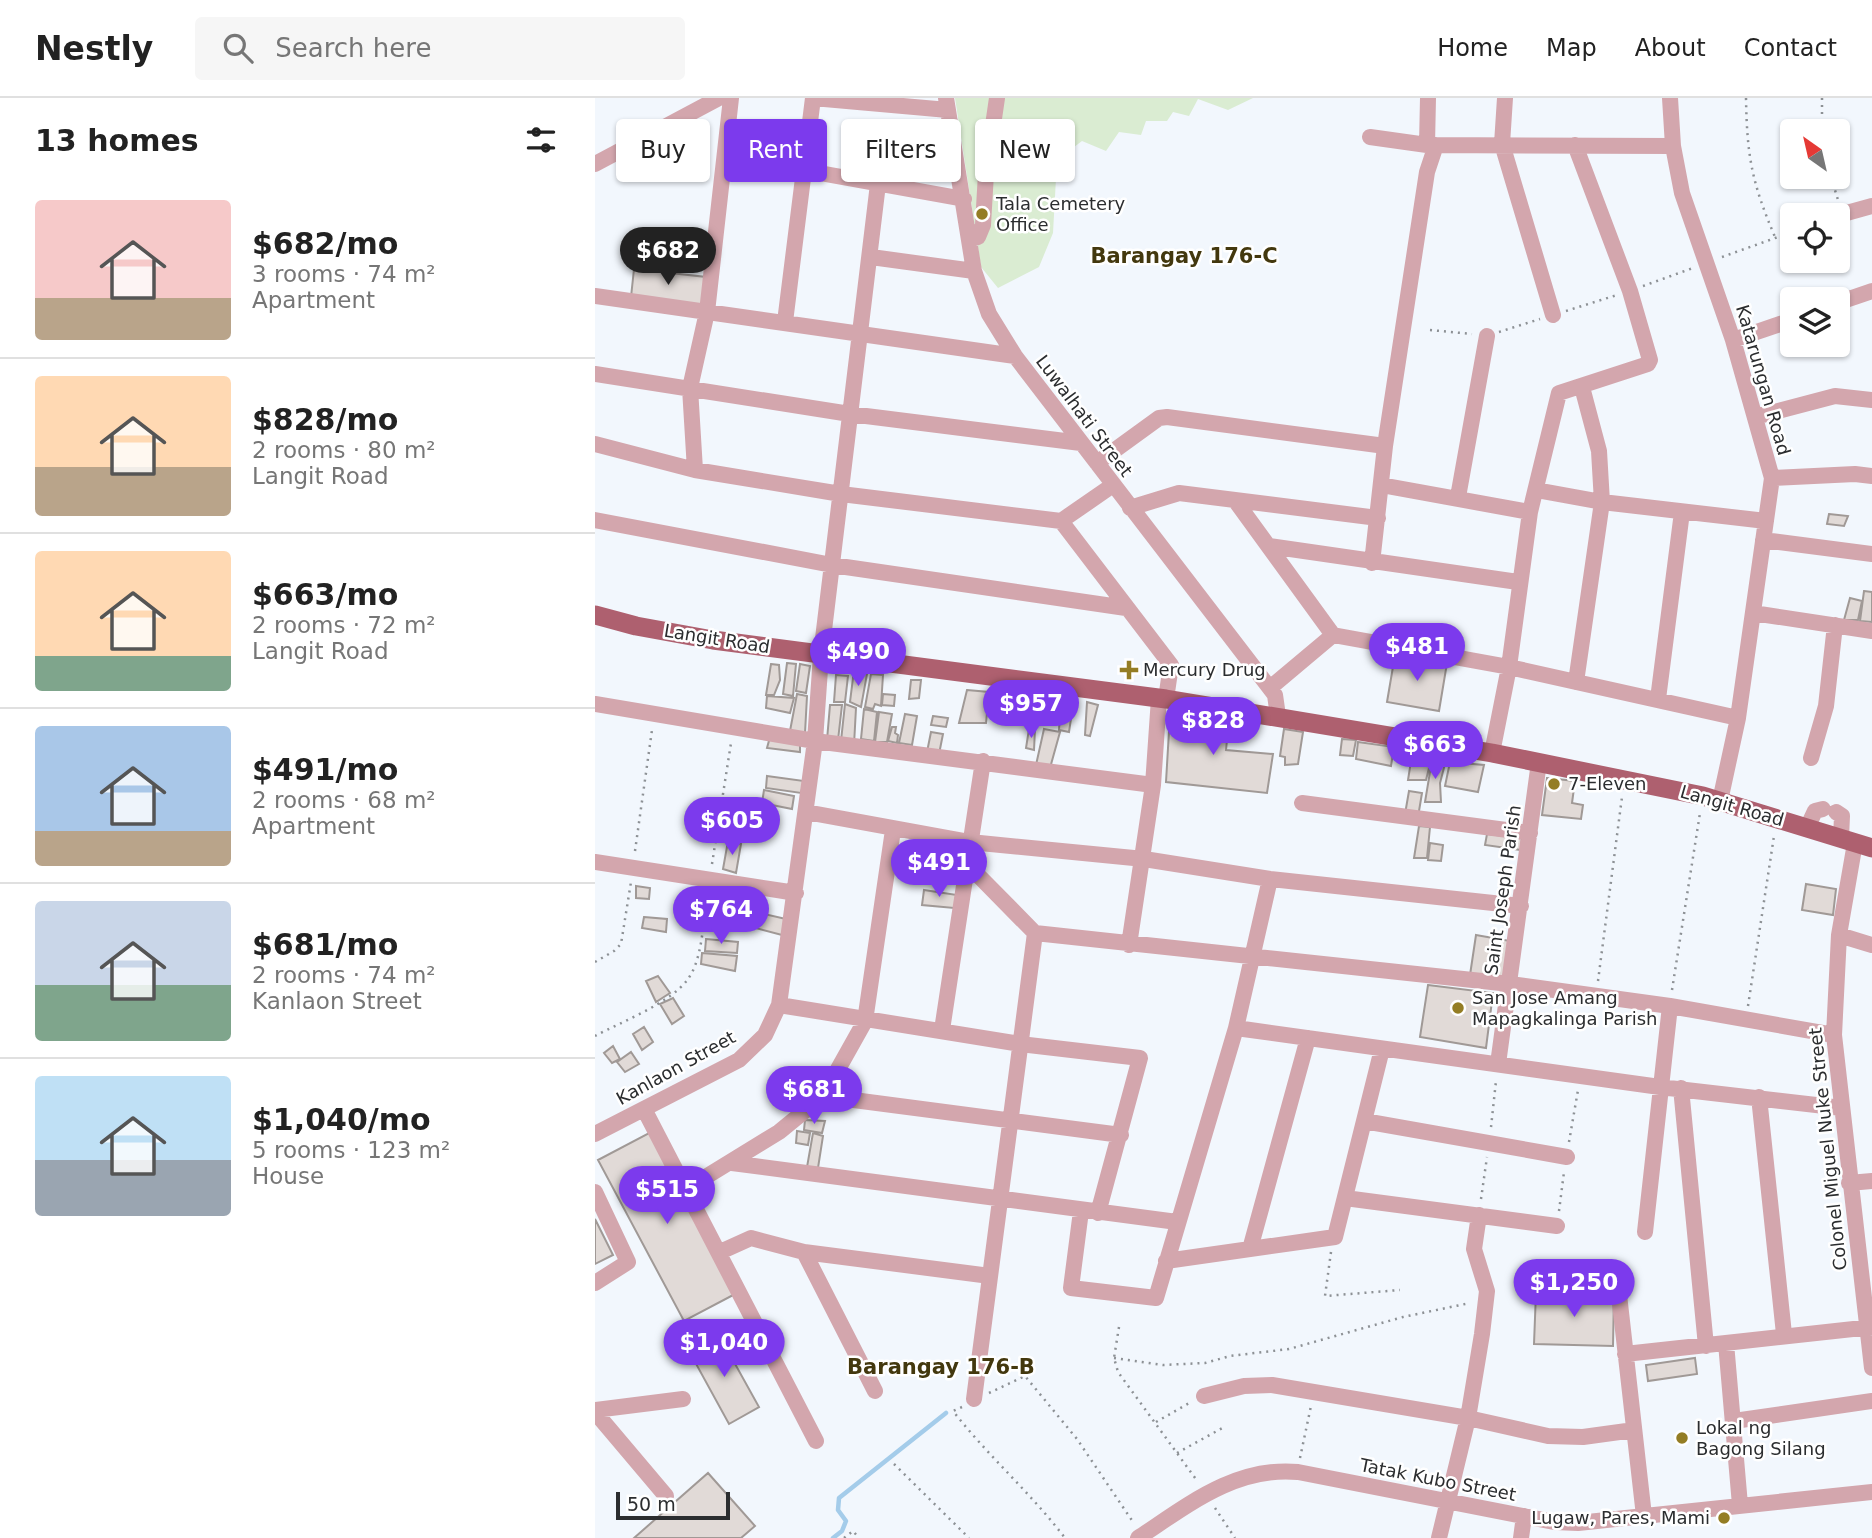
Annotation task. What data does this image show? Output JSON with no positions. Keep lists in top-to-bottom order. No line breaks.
{"streets":{"main road":["Langit Road"],"street":["Katarungan Road","Luwalhati Street","Saint Joseph Parish","Kanlaon Street","Colonel Miguel Nuke Street","Tatak Kubo Street"]},"crossings":[["Katarungan Road","Langit Road"],["Luwalhati Street","Langit Road"],["Langit Road","Saint Joseph Parish"],["Langit Road","Kanlaon Street"],["Langit Road","Colonel Miguel Nuke Street"]],"districts":["Barangay 176-C","Barangay 176-B"],"places":{"other":["Tala Cemetery Office","7-Eleven","San Jose Amang Mapagkalinga Parish","Lokal ng Bagong Silang","Lugaw, Pares, Mami"],"health":["Mercury Drug"]},"scale_bar":"50 m","north":"top left","page":{"header":"Nestly","search":"Search here","nav":["Home","Map","About","Contact"],"heading":"13 homes","chip":["Buy","Rent","Filters","New"],"list":[{"name":"$682/mo","note":"3 rooms · 74 m² · Apartment"},{"name":"$828/mo","note":"2 rooms · 80 m² · Langit Road"},{"name":"$663/mo","note":"2 rooms · 72 m² · Langit Road"},{"name":"$491/mo","note":"2 rooms · 68 m² · Apartment"},{"name":"$681/mo","note":"2 rooms · 74 m² · Kanlaon Street"},{"name":"$1,040/mo","note":"5 rooms · 123 m² · House"}],"price":["$682","$481","$490","$957","$828","$663","$605","$491","$764","$681","$515","$1,250","$1,040"],"scale":"50 m"}}
